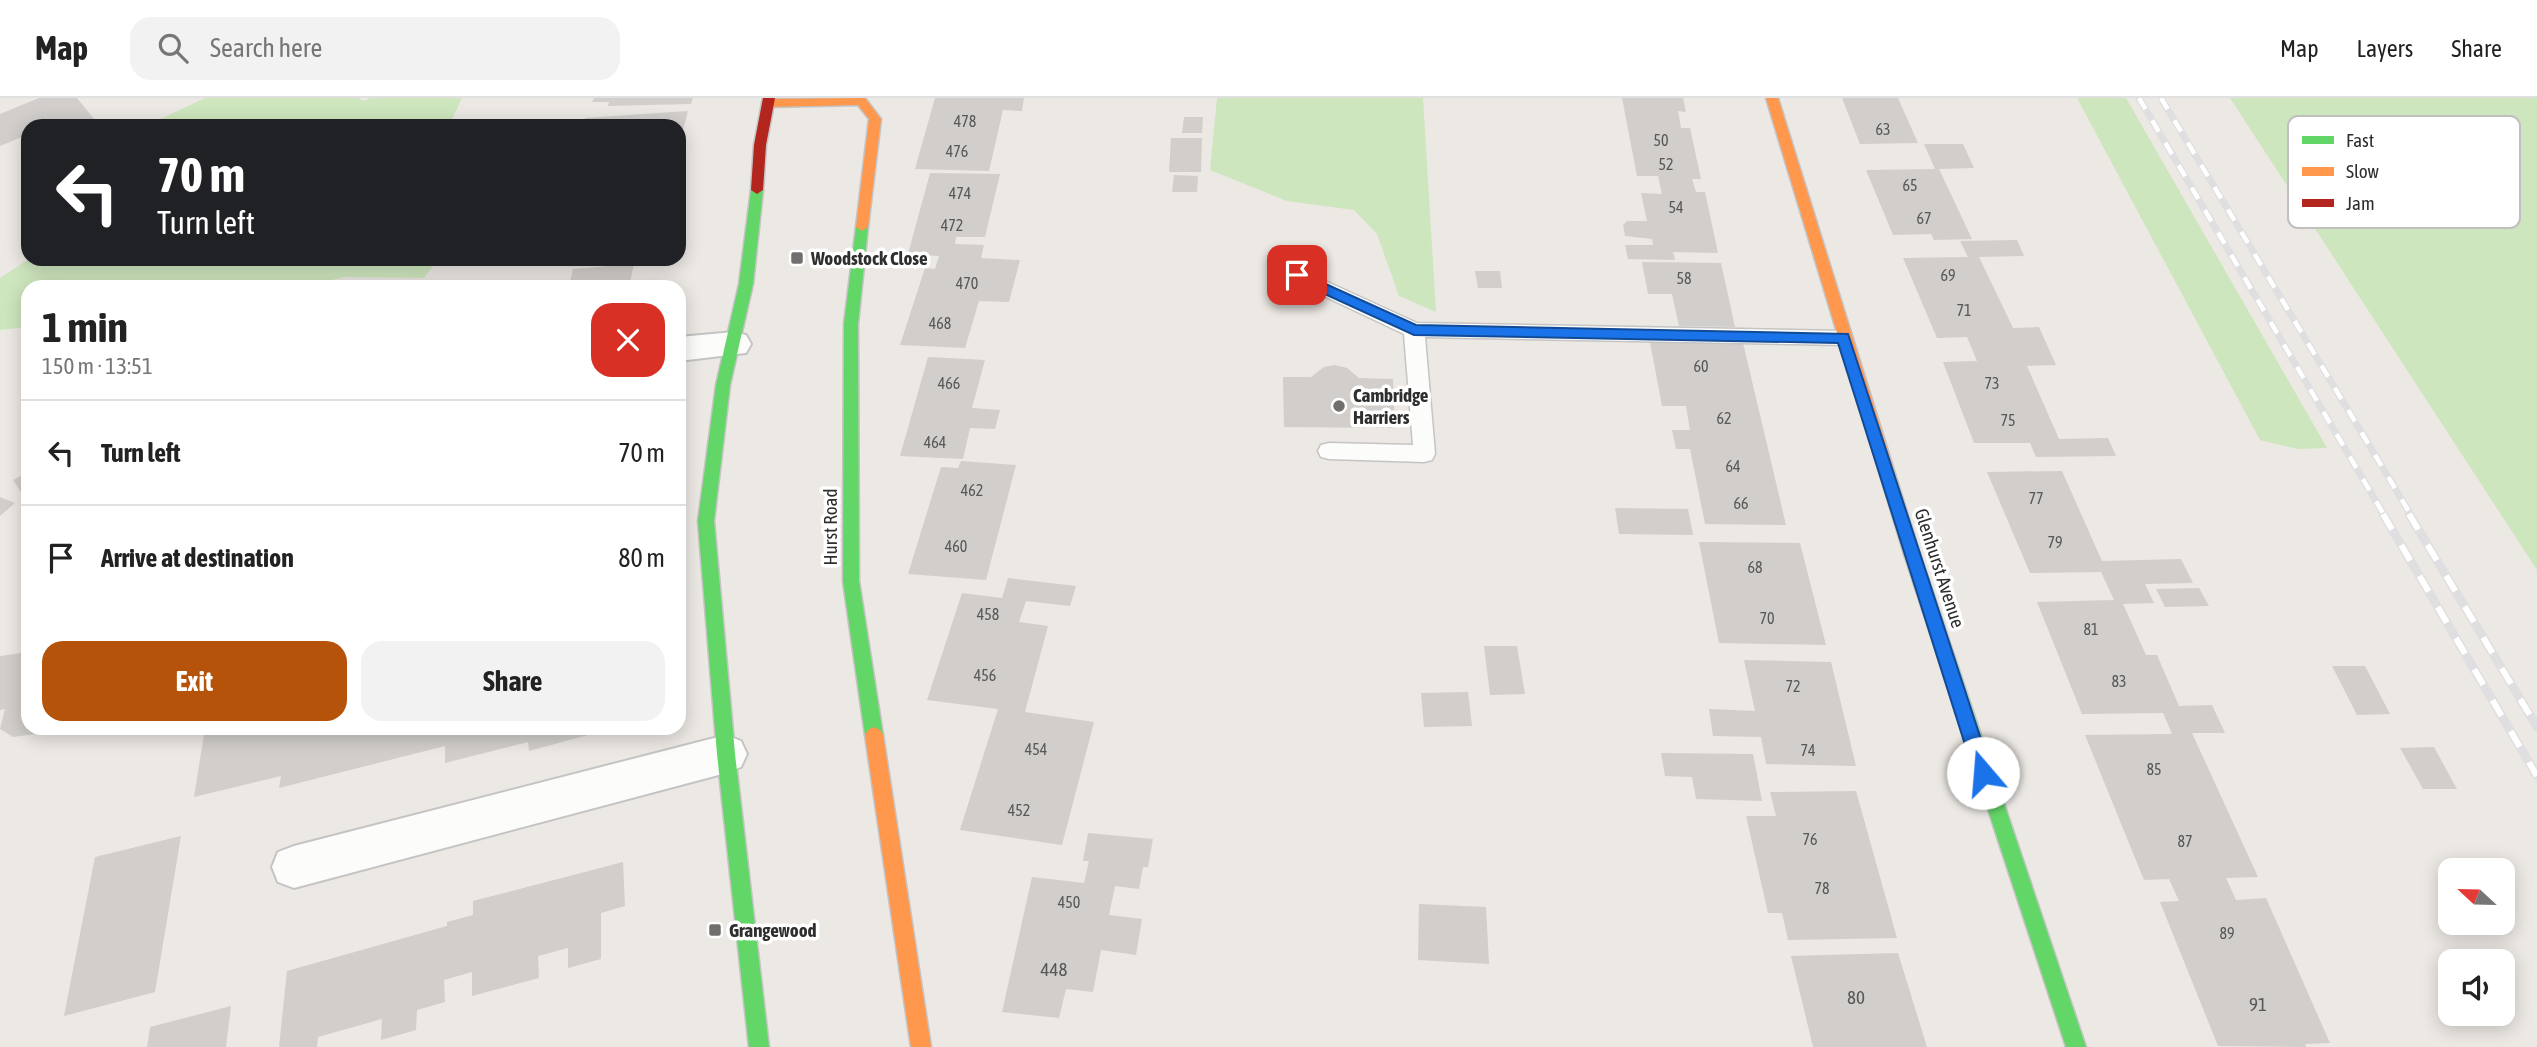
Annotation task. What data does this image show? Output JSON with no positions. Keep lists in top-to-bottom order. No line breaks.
{"streets":{"street":["Hurst Road","Glenhurst Avenue"]},"places":{"transit":["Woodstock Close","Grangewood"],"other":["Cambridge Harriers"]},"house_numbers":["478","63","50","476","52","65","474","54","67","472","69","58","470","71","468","60","466","73","62","75","464","64","462","77","66","79","460","68","458","70","81","456","83","72","454","74","85","452","76","87","78","450","89","448","80","91"],"legend":["Fast","Slow","Jam"],"north":"left","page":{"header":"Map","search":"Search here","nav":["Map","Layers","Share"],"turn":["70 m","Turn left"],"heading":["1 min","150 m · 13:51"],"list":[{"name":"Turn left","value":"70 m"},{"name":"Arrive at destination","value":"80 m"}],"buttons":["Exit","Share"]}}
